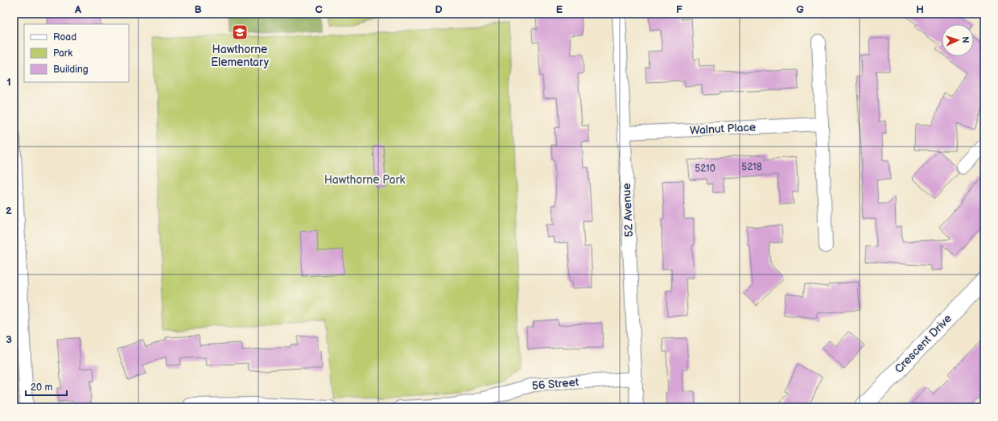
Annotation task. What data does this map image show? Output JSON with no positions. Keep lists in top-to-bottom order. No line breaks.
{"streets":{"street":["Walnut Place","52 Avenue","Crescent Drive","56 Street"]},"crossings":[["Walnut Place","52 Avenue"],["52 Avenue","56 Street"]],"parks":["Hawthorne Park"],"places":{"school or university":["Hawthorne Elementary"]},"house_numbers":["5218","5210"],"legend":["Road","Park","Building"],"scale_bar":"20 m","north":"right","grid":{"columns":["A","B","C","D","E","F","G","H"],"rows":["1","2","3"]}}
